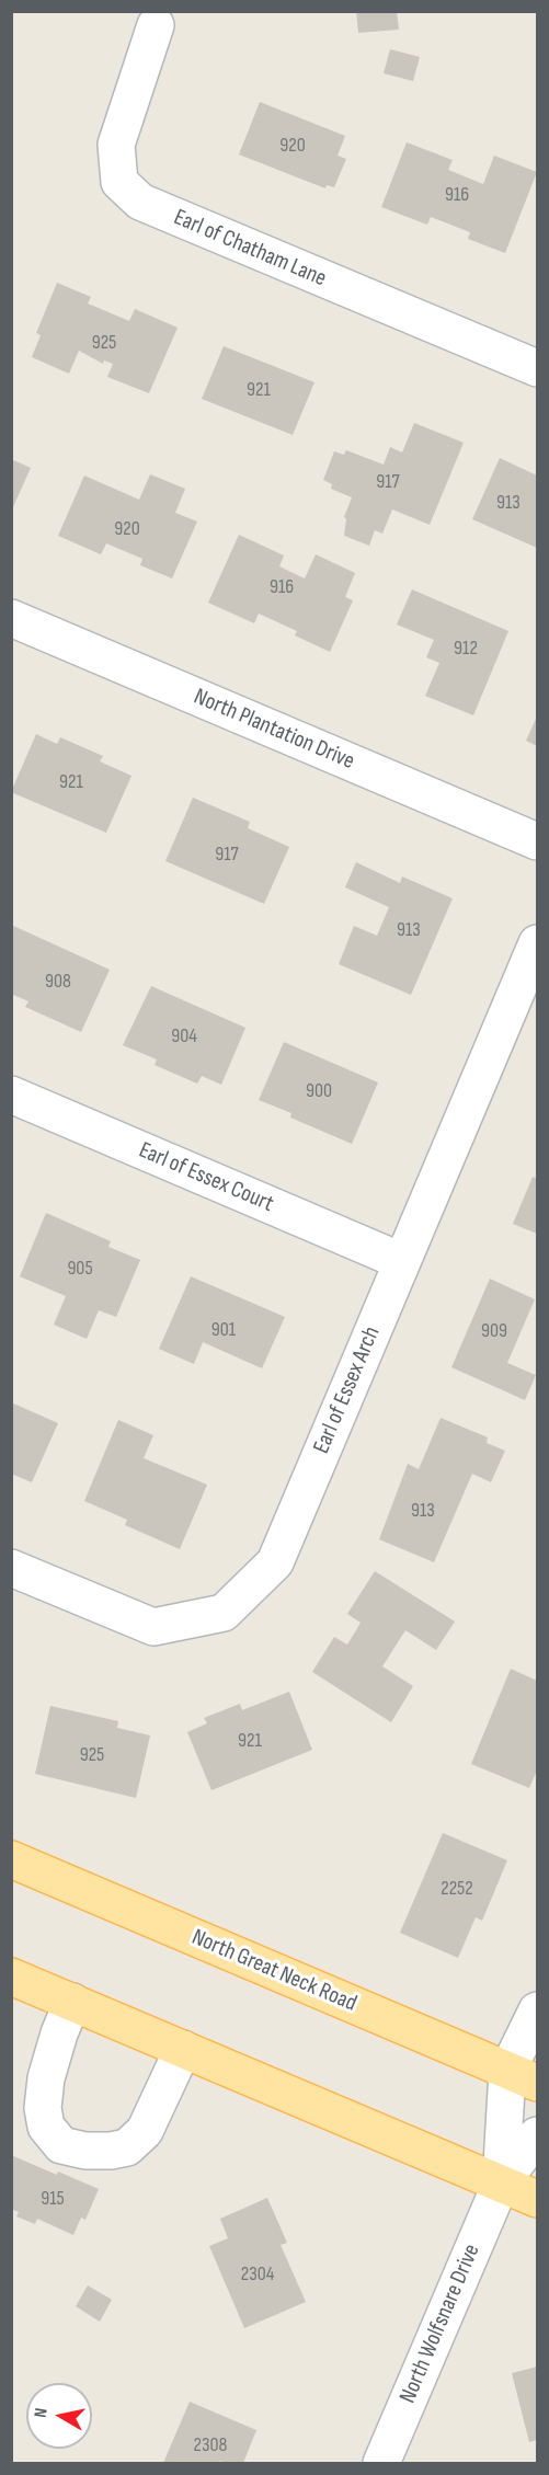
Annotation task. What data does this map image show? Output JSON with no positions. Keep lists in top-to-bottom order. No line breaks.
{"streets":{"main road":["North Great Neck Road"],"street":["Earl of Chatham Lane","North Plantation Drive","Earl of Essex Court","Earl of Essex Arch","North Wolfsnare Drive"]},"crossings":[["Earl of Essex Court","Earl of Essex Arch"],["North Great Neck Road","North Wolfsnare Drive"]],"house_numbers":["920","916","925","921","917","913","920","916","912","921","917","913","908","904","900","905","901","909","913","921","925","2252","915","2304","2308"],"north":"left"}
